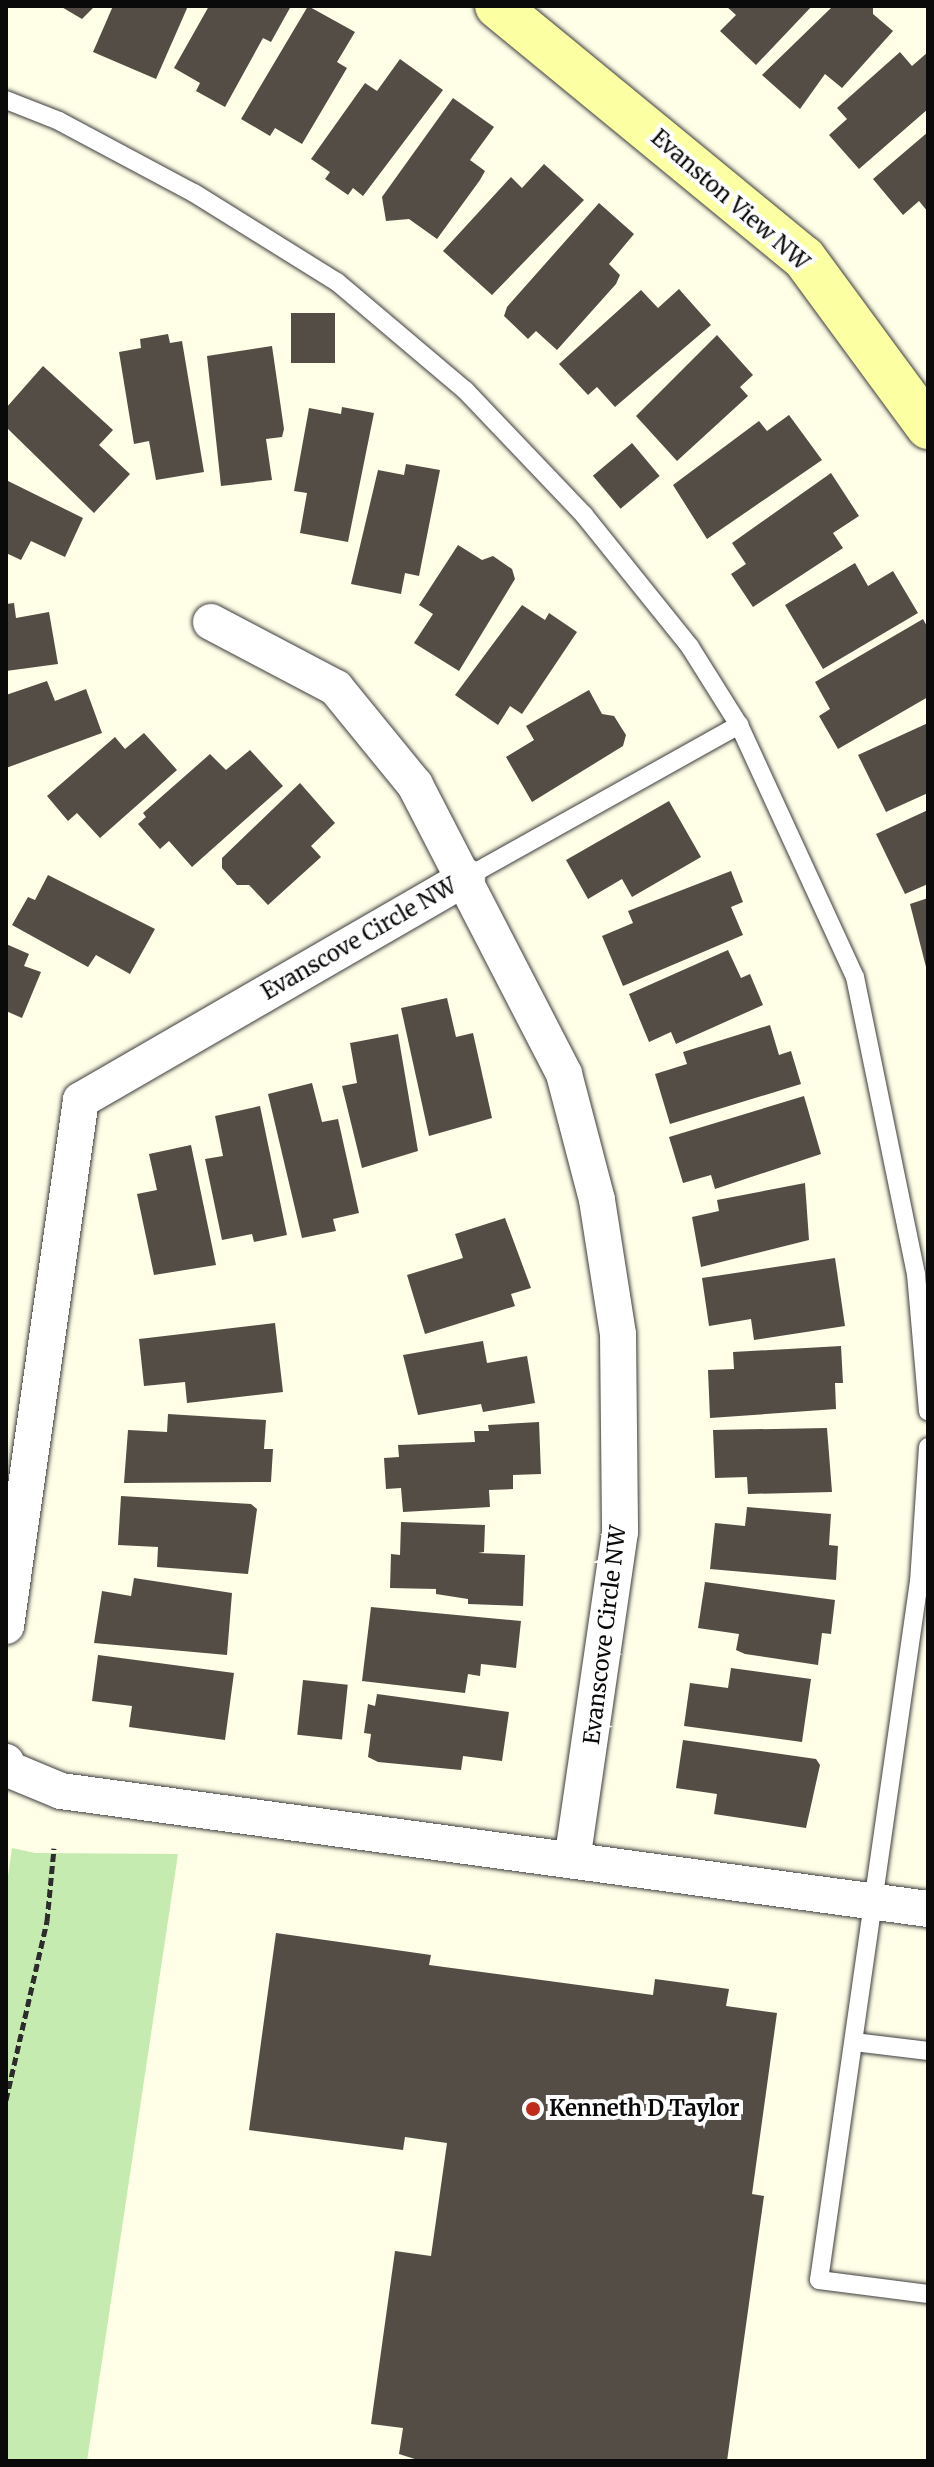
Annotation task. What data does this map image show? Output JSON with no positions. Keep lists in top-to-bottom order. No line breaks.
{"streets":{"street":["Evanston View NW","Evanscove Circle NW"]},"places":["Kenneth D Taylor"]}
